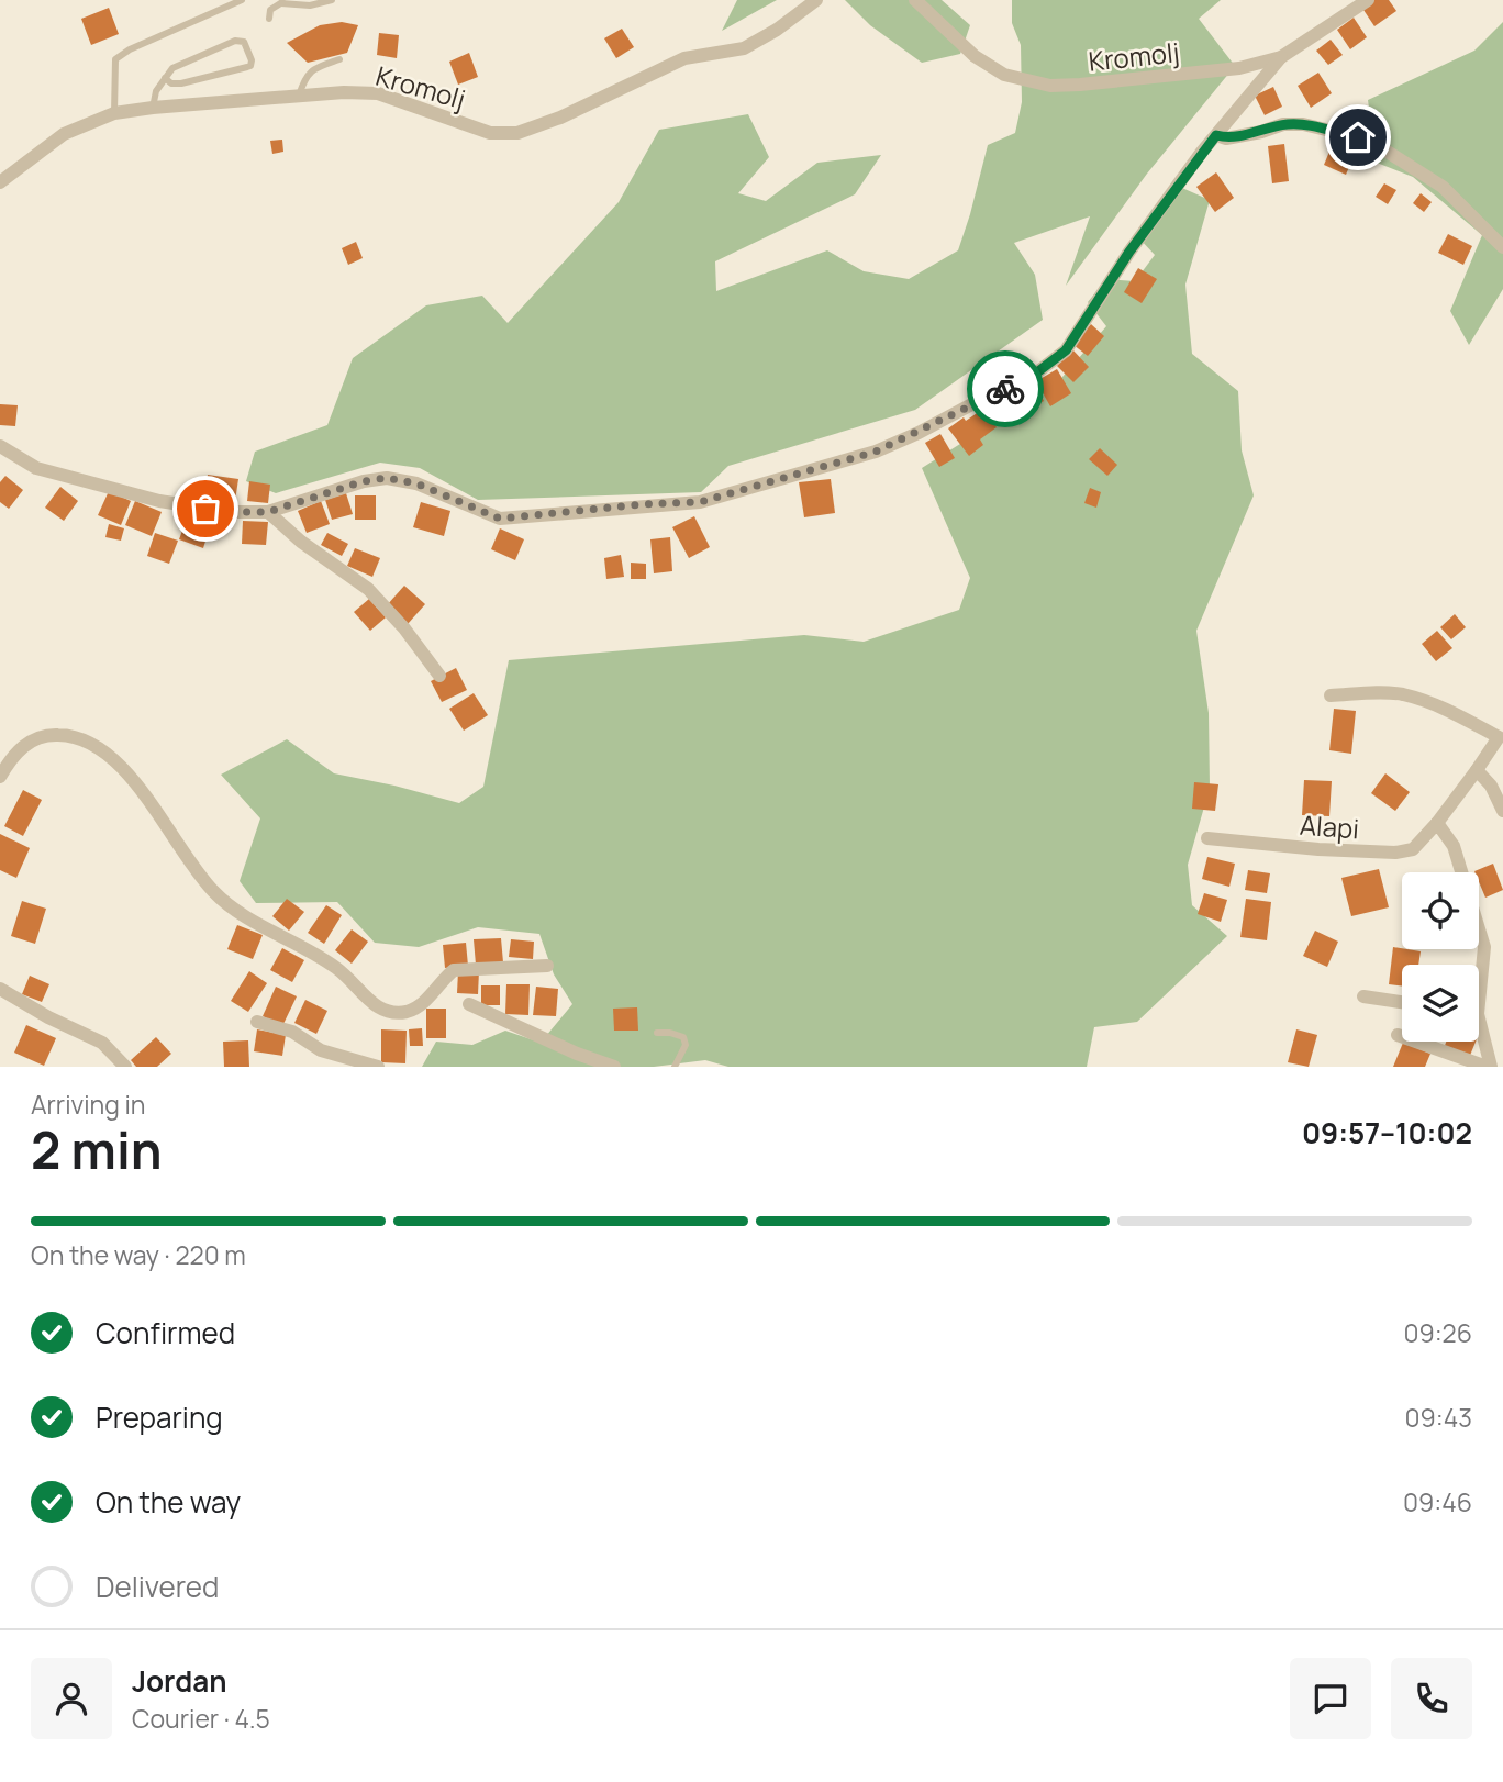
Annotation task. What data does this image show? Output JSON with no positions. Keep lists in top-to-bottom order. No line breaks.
{"streets":{"street":["Kromolj","Alapi"]},"page":{"heading":["2 min","Arriving in","09:57–10:02"],"panel":["Jordan","Courier · 4.5"],"bar":"On the way · 220 m","list":[["Confirmed","09:26"],["Preparing","09:43"],["On the way","09:46"],"Delivered"]}}
